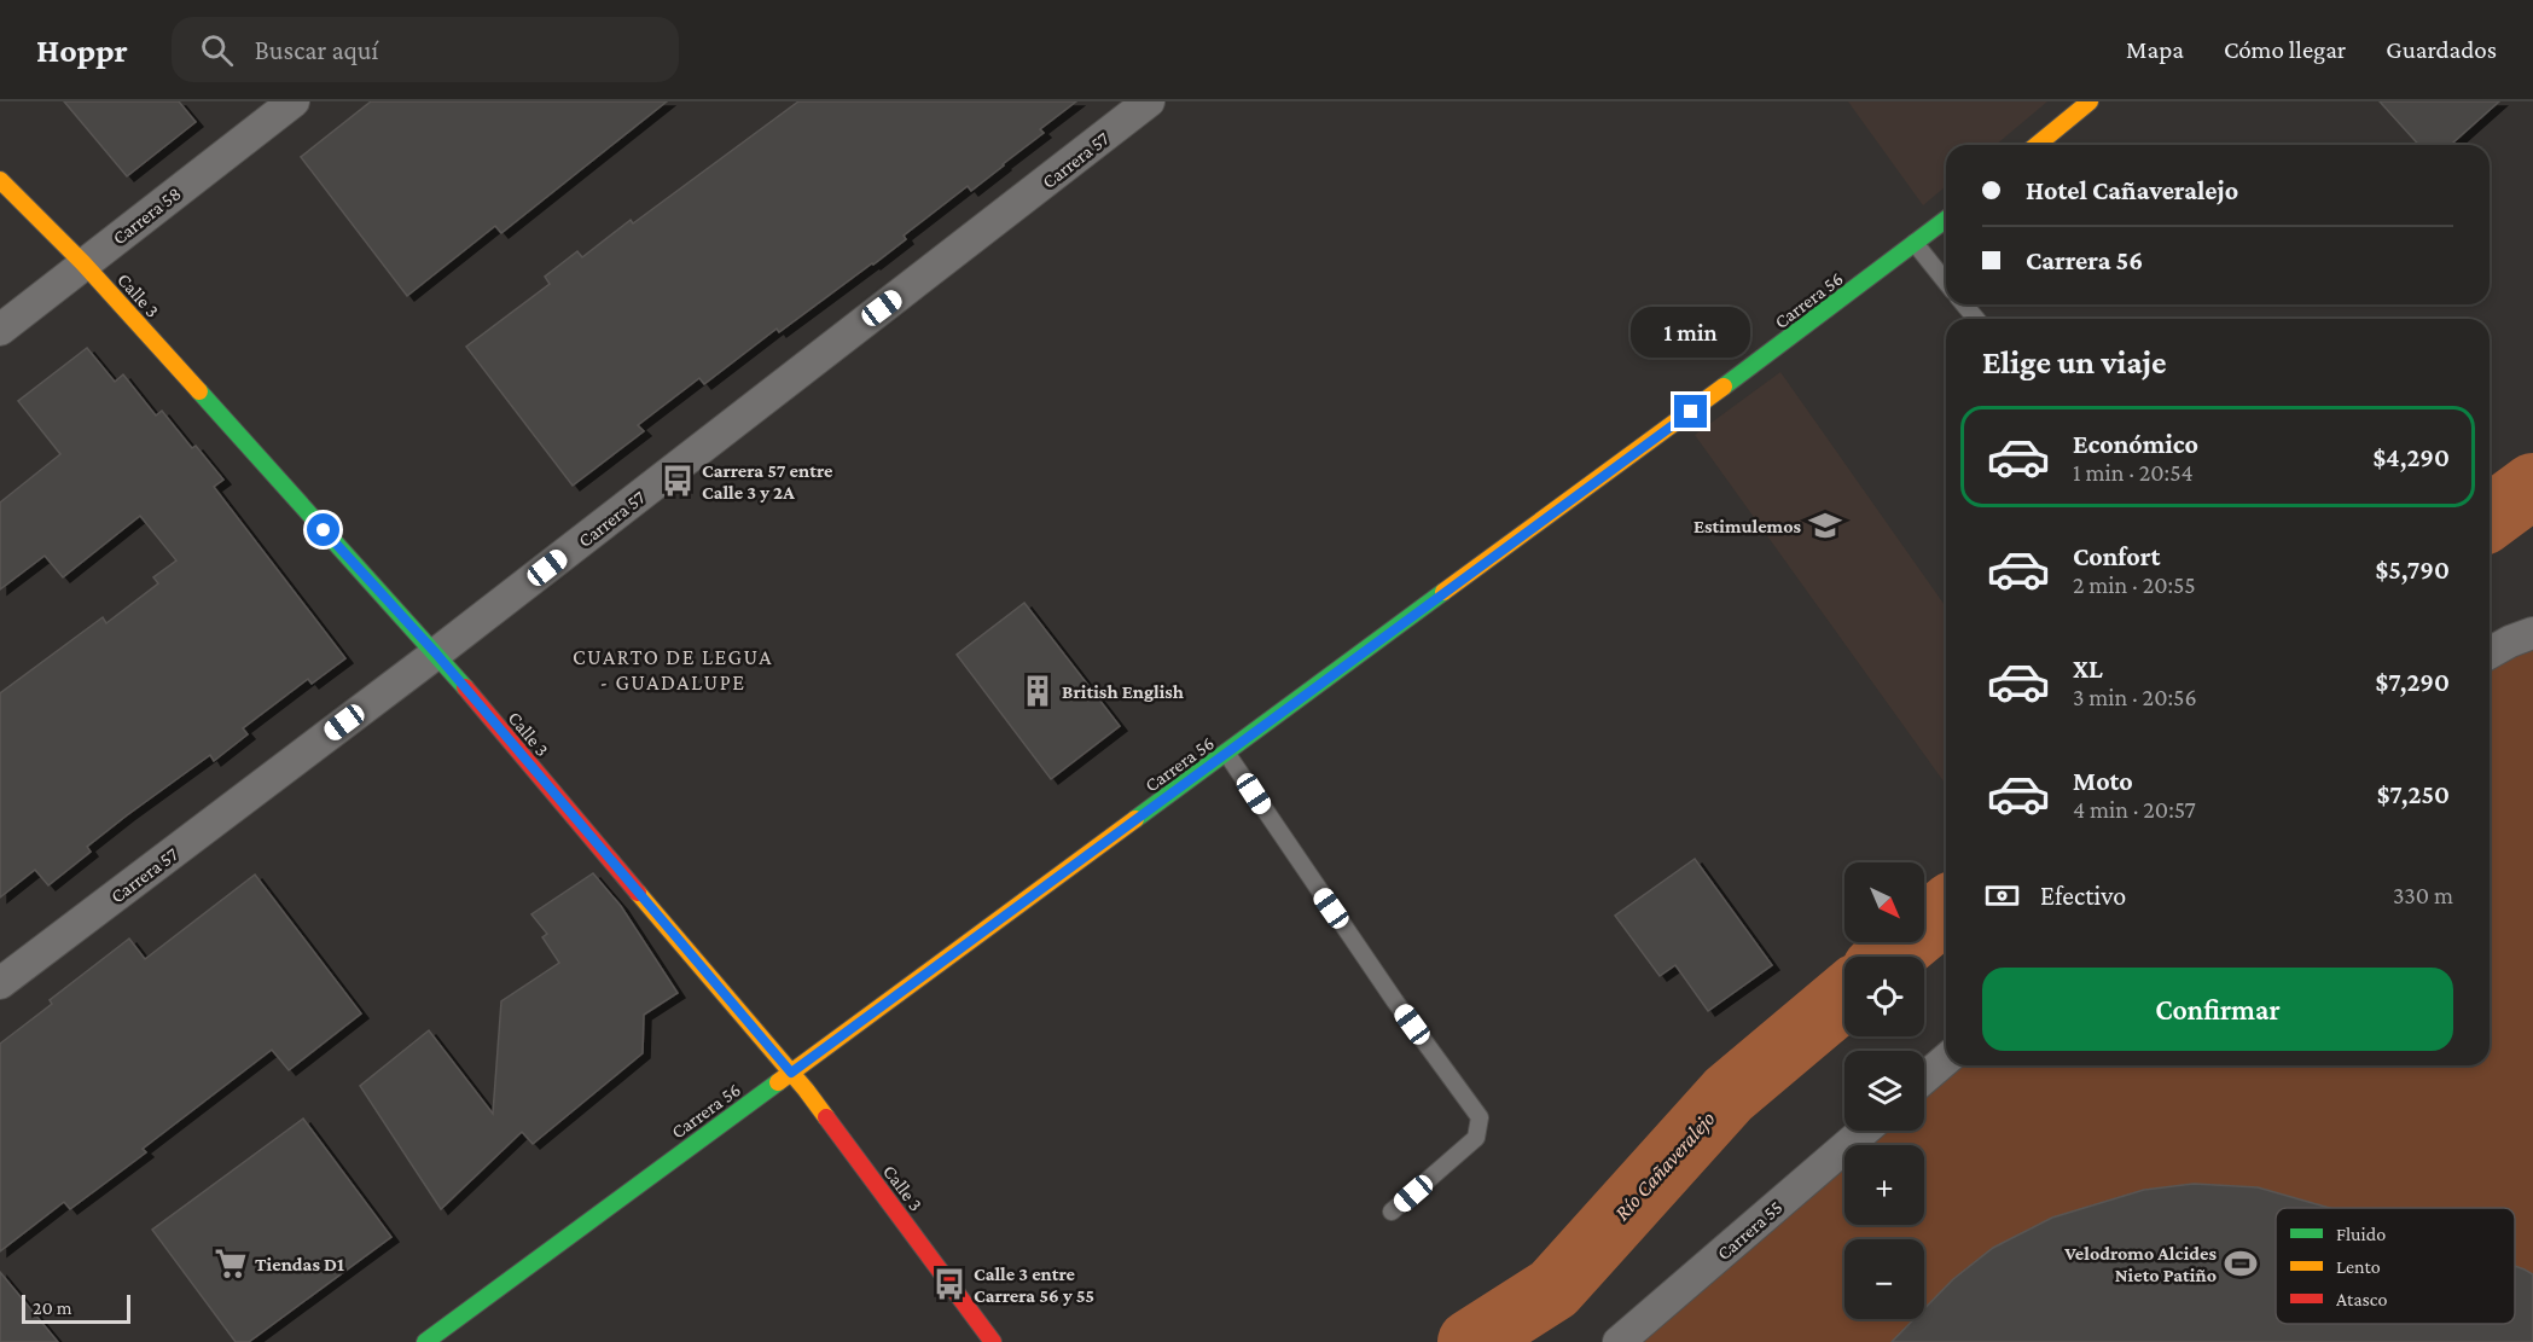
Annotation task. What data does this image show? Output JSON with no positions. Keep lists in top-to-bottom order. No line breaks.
{"streets":{"street":["Carrera 57","Carrera 58","Calle 3","Carrera 56","Carrera 55"]},"crossings":[["Carrera 57","Calle 3"],["Carrera 58","Calle 3"],["Calle 3","Carrera 56"]],"districts":["CUARTO DE LEGUA - GUADALUPE"],"water":["Río Cañaveralejo"],"places":{"bus stop":["Carrera 57 entre Calle 3 y 2A","Calle 3 entre Carrera 56 y 55"],"school or university":["Estimulemos"],"building":["British English"],"supermarket":["Tiendas D1"],"sports":["Velodromo Alcides Nieto Patiño"]},"legend":["Fluido","Lento","Atasco"],"scale_bar":"20 m","north":"bottom right","page":{"header":"Hoppr","search":"Buscar aquí","nav":["Mapa","Cómo llegar","Guardados"],"banner":["Hotel Cañaveralejo","Carrera 56"],"bubble":"1 min","heading":"Elige un viaje","list":[{"name":"Económico","note":"1 min · 20:54","value":"$4,290"},{"name":"Confort","note":"2 min · 20:55","value":"$5,790"},{"name":"XL","note":"3 min · 20:56","value":"$7,290"},{"name":"Moto","note":"4 min · 20:57","value":"$7,250"}],"pay":["Efectivo","330 m"],"map_buttons":["+","−"],"buttons":"Confirmar","scale":"20 m"}}
